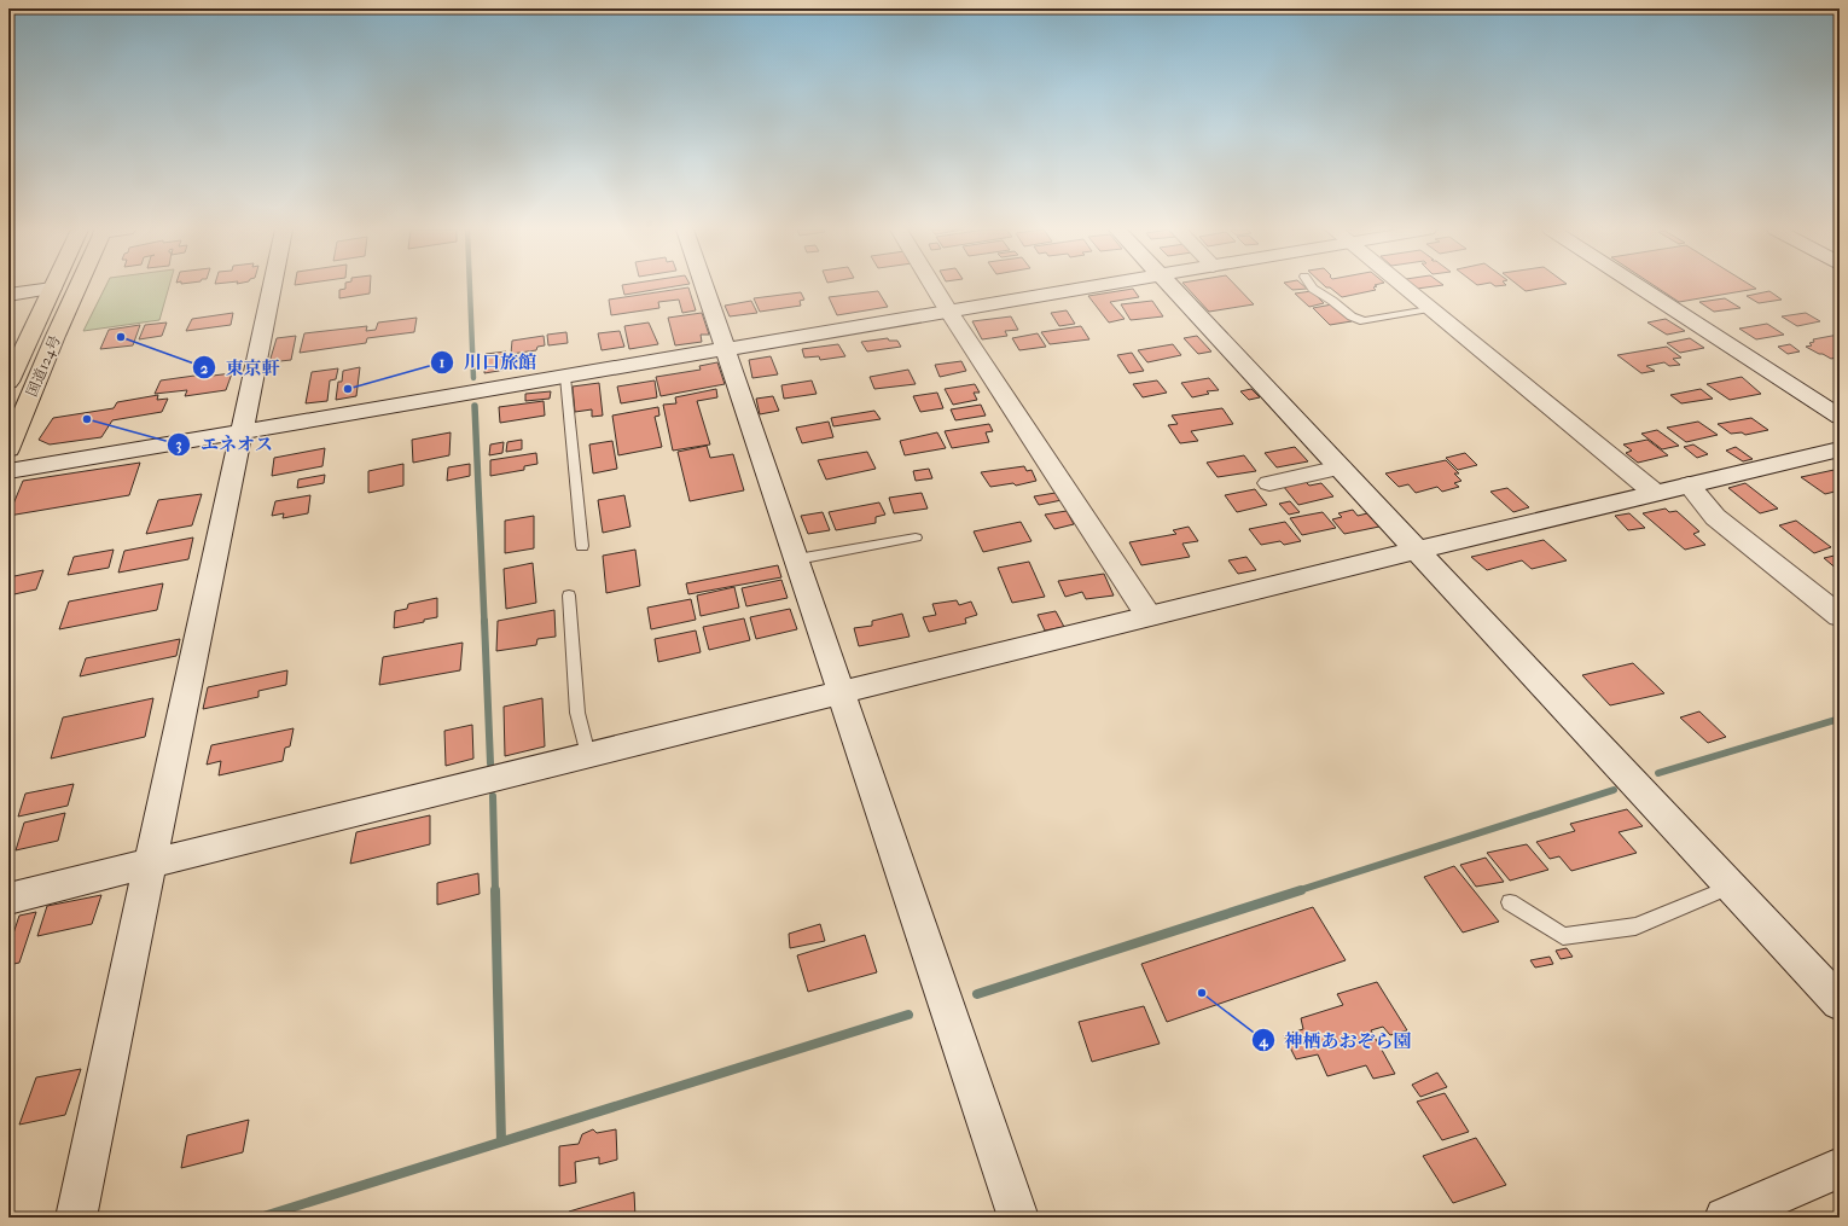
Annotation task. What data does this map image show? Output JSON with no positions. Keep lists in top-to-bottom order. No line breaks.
{"streets":{"highway":["国道124号"]},"places":["東京軒","川口旅館","エネオス","神栖あおぞら園"]}
